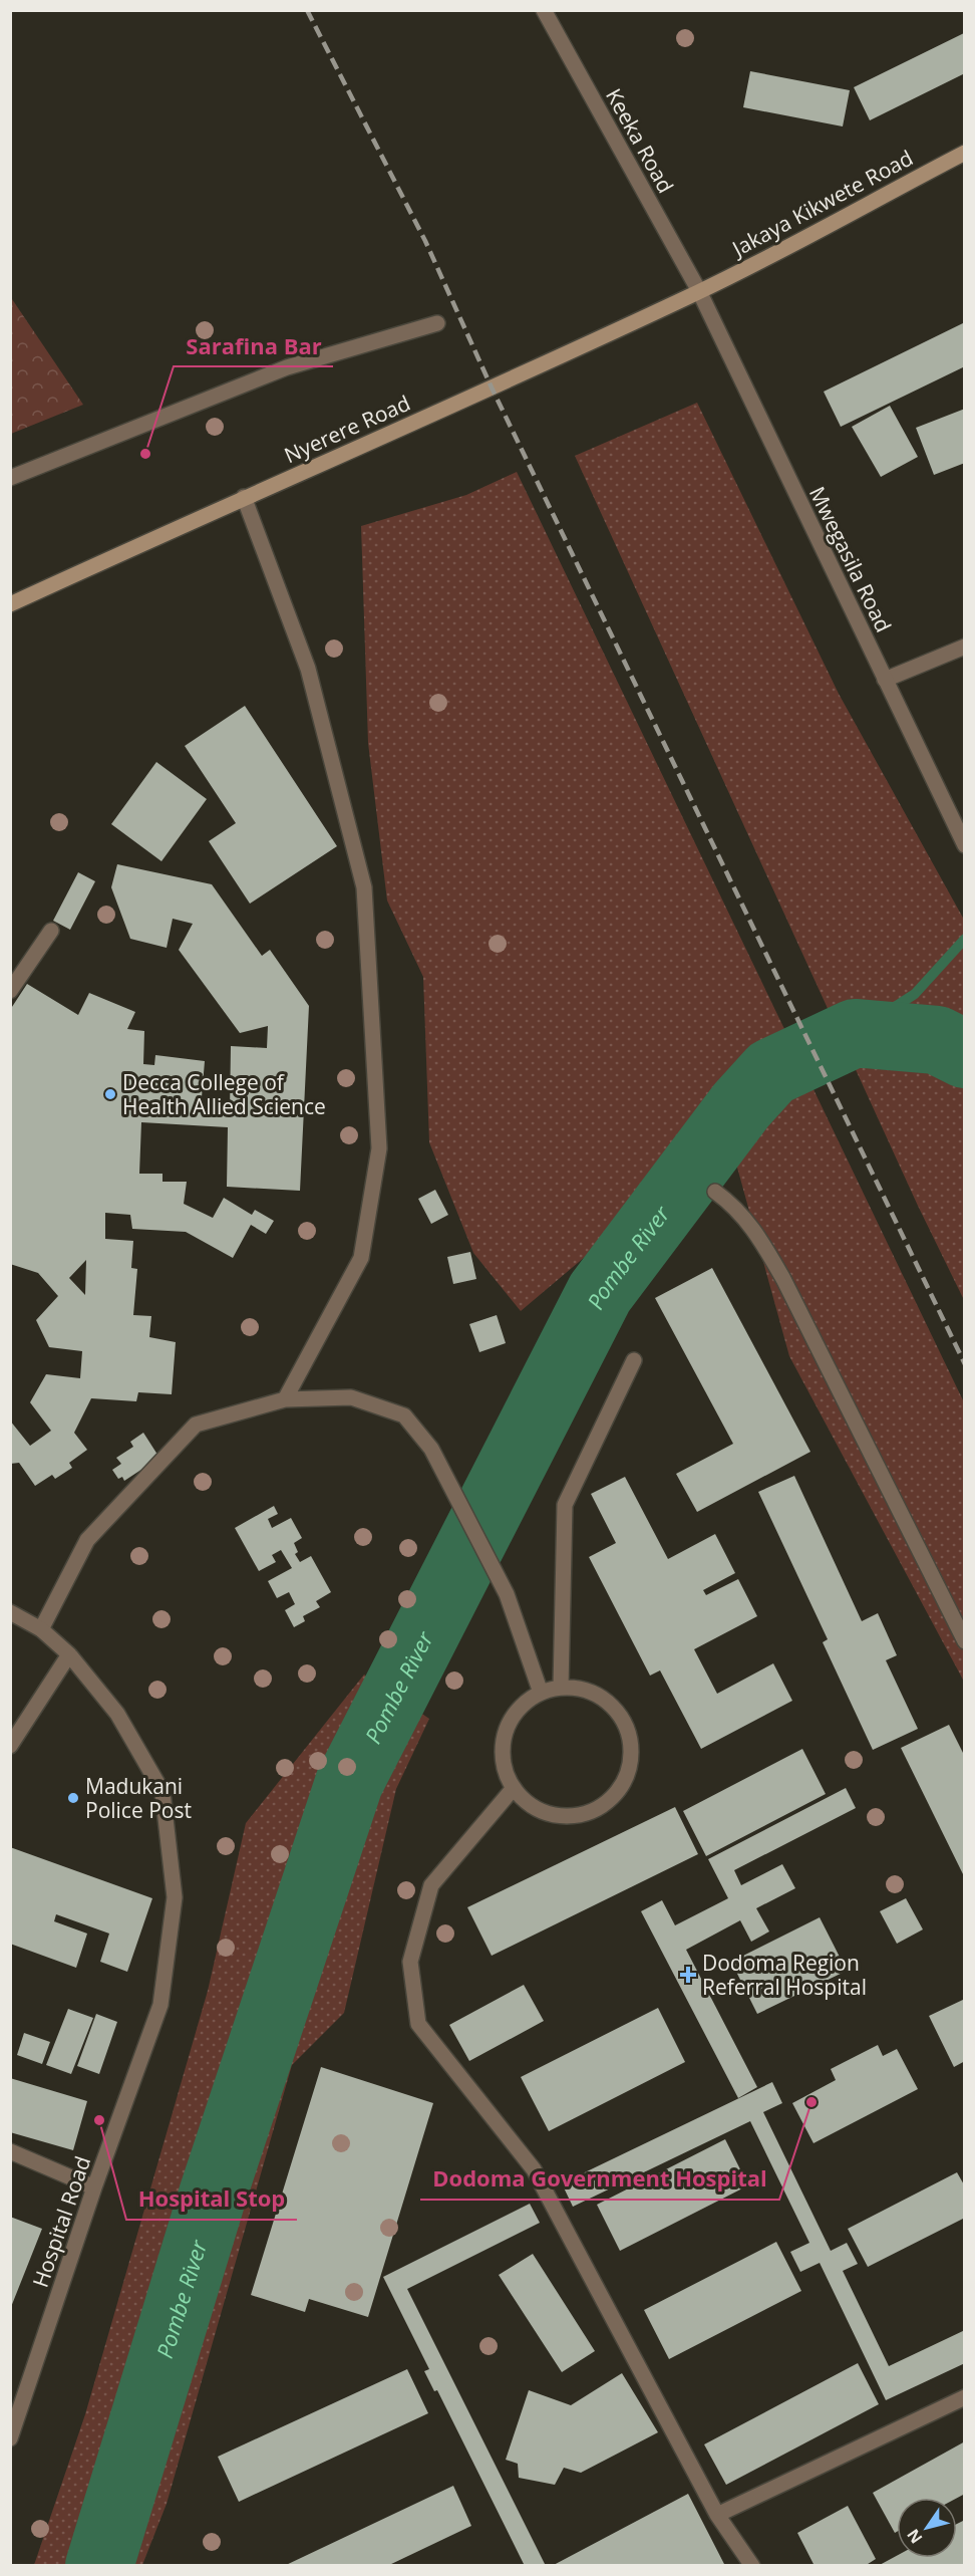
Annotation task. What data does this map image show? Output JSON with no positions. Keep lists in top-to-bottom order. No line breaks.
{"streets":{"main road":["Jakaya Kikwete Road","Nyerere Road"],"street":["Keeka Road","Mwegasila Road","Hospital Road"]},"crossings":[["Keeka Road","Jakaya Kikwete Road"],["Keeka Road","Nyerere Road"],["Keeka Road","Mwegasila Road"],["Jakaya Kikwete Road","Nyerere Road"],["Jakaya Kikwete Road","Mwegasila Road"],["Nyerere Road","Mwegasila Road"]],"water":["Pombe River"],"places":{"other":["Sarafina Bar","Decca College of Health Allied Science","Madukani Police Post","Dodoma Government Hospital","Hospital Stop"],"health":["Dodoma Region Referral Hospital"]},"north":"bottom left"}
